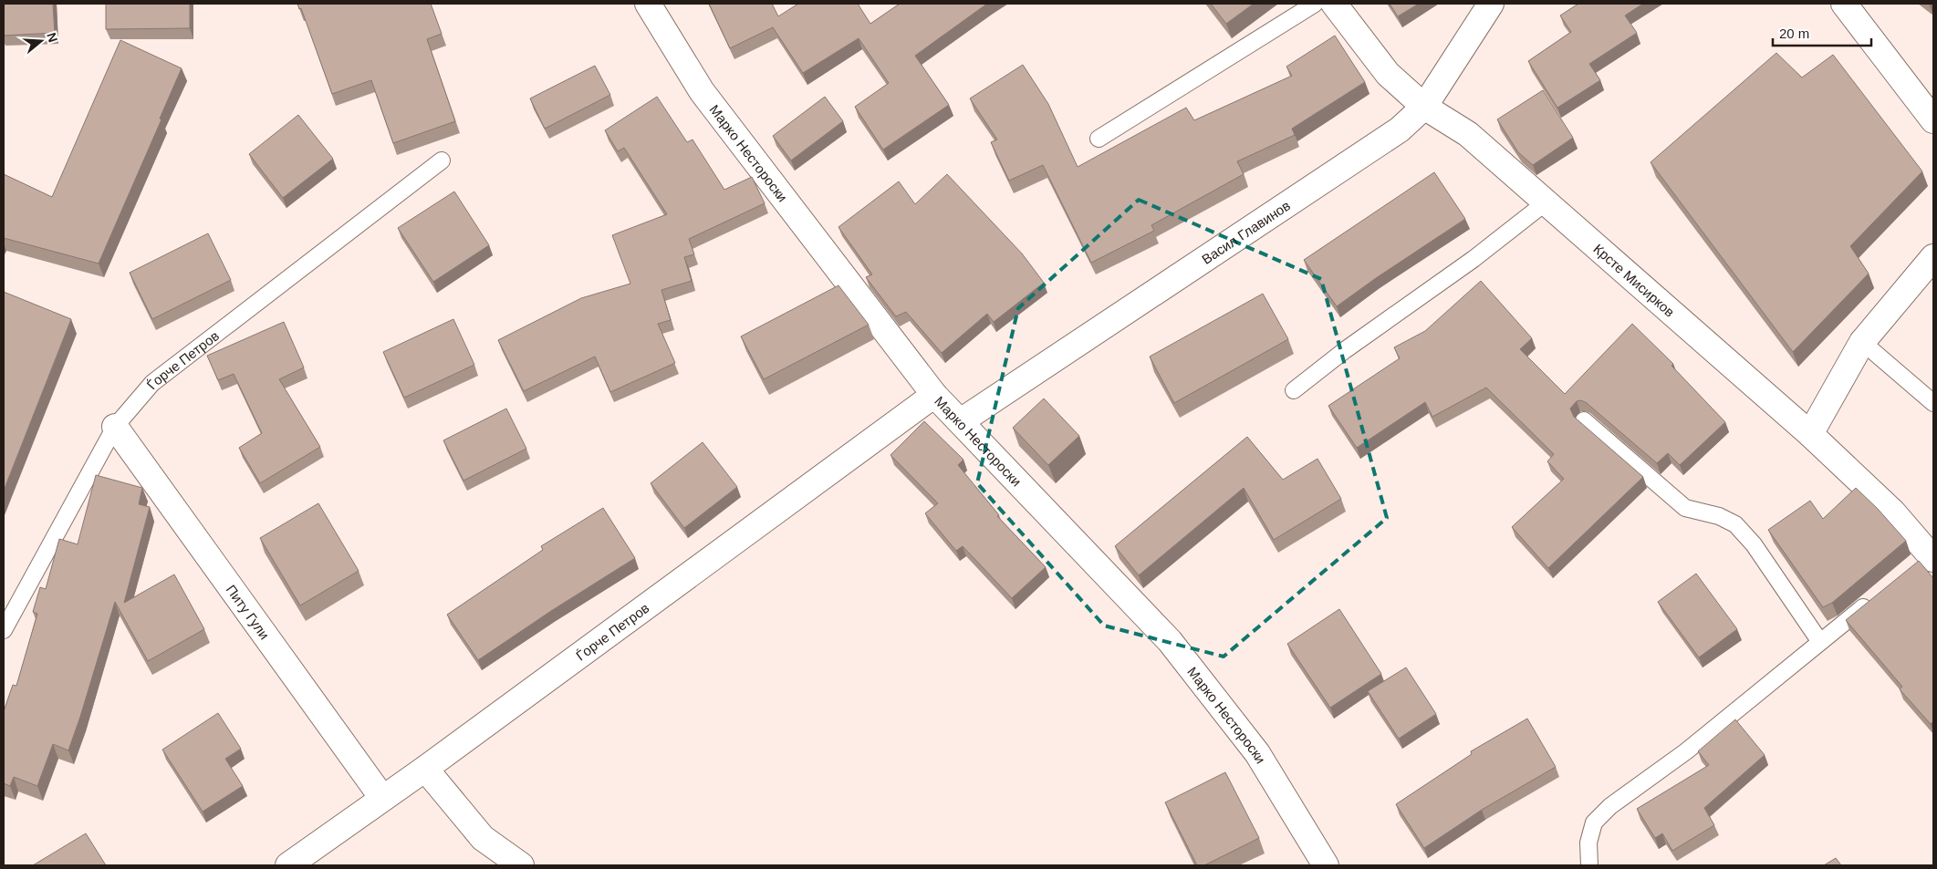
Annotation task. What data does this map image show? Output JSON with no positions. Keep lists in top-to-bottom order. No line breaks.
{"streets":{"street":["Марко Нестороски","Васил Главинов","Крсте Мисирков","Ѓорче Петров","Питу Гули"]},"crossings":[["Марко Нестороски","Васил Главинов"],["Марко Нестороски","Ѓорче Петров"],["Васил Главинов","Крсте Мисирков"],["Ѓорче Петров","Питу Гули"]],"scale_bar":"20 m","north":"right"}
